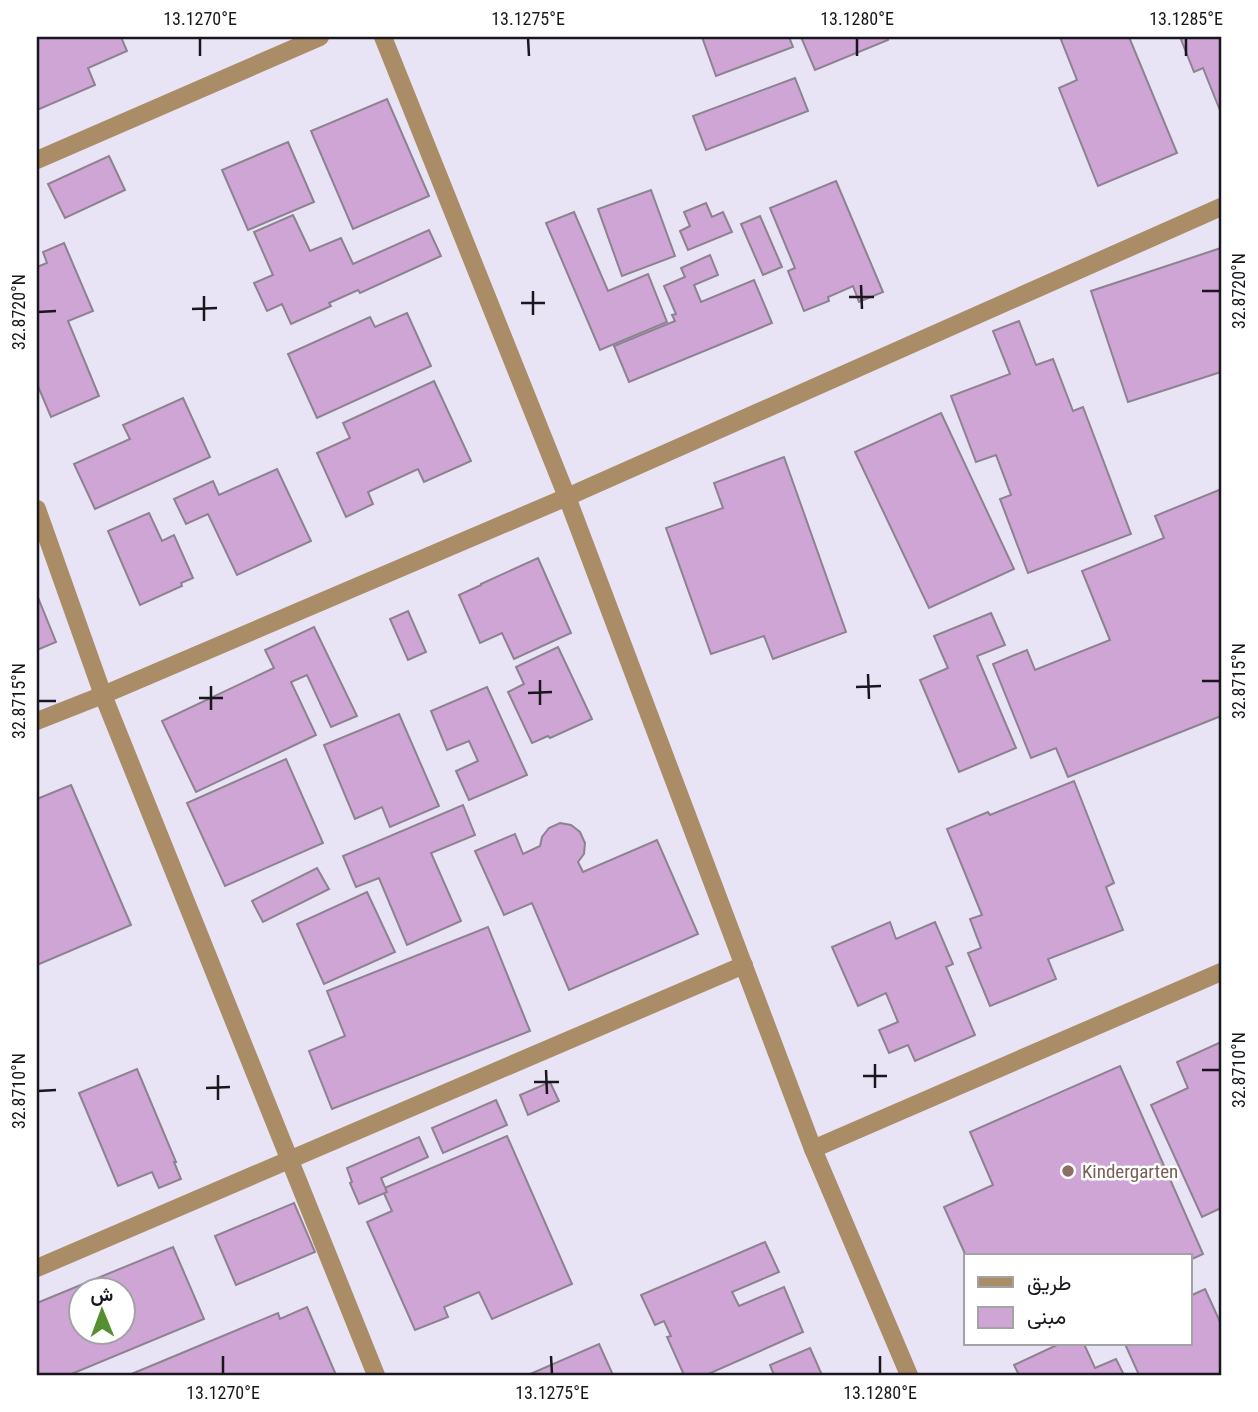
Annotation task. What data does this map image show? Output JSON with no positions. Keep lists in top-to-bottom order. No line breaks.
{"places":["Kindergarten"],"legend":["طريق","مبنى"],"north":"top","coordinates":["13.1270°E","13.1275°E","13.1280°E","13.1285°E","32.8720°N","32.8715°N","32.8710°N"]}
